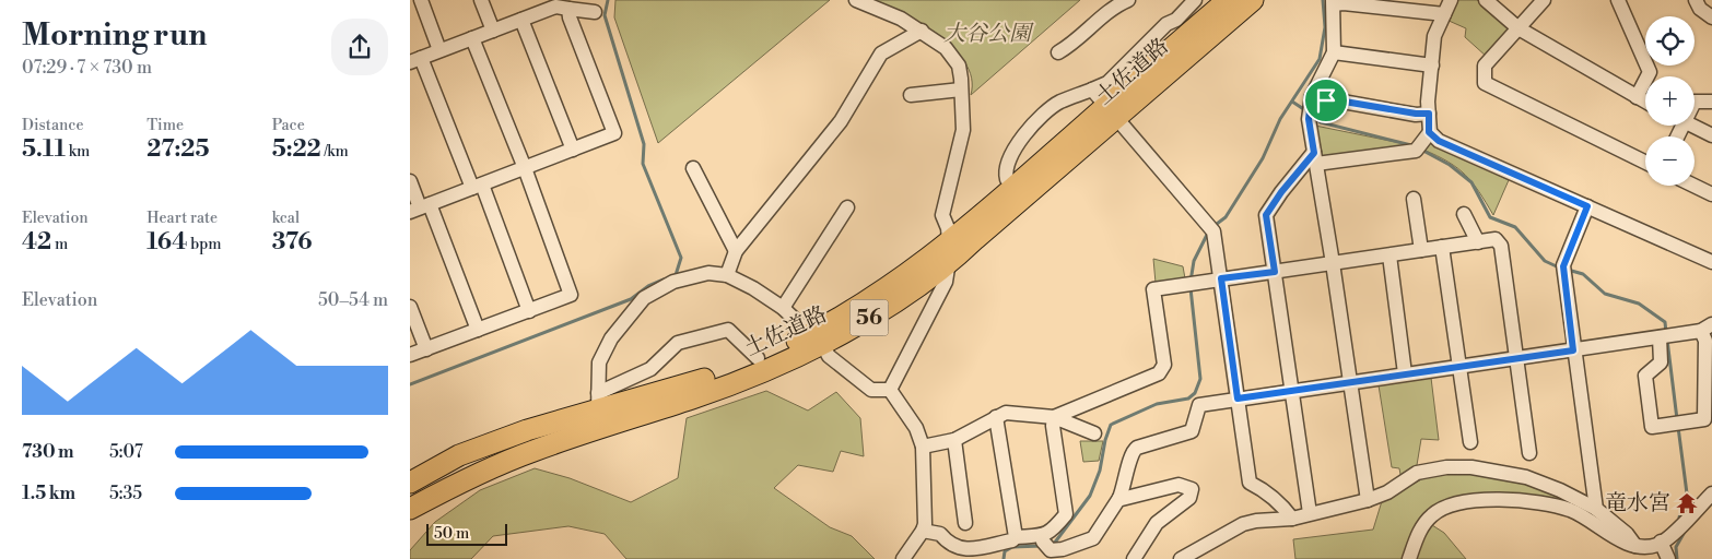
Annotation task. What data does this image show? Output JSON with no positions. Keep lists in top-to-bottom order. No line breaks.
{"streets":{"highway":["土佐道路","56"]},"parks":["大谷公園"],"places":{"temple":["竜水宮"]},"scale_bar":"50 m","page":{"heading":["Morning run","07:29 · 7 × 730 m"],"map_buttons":["+","−"],"stats":[["Distance","5.11 km"],["Time","27:25"],["Pace","5:22 /km"],["Elevation","42 m"],["Heart rate","164 bpm"],["kcal","376"]],"chart":["Elevation","50–54 m"],"list":[{"name":"730 m","note":"5:07"},{"name":"1.5 km","note":"5:35"}],"scale":"50 m"}}
